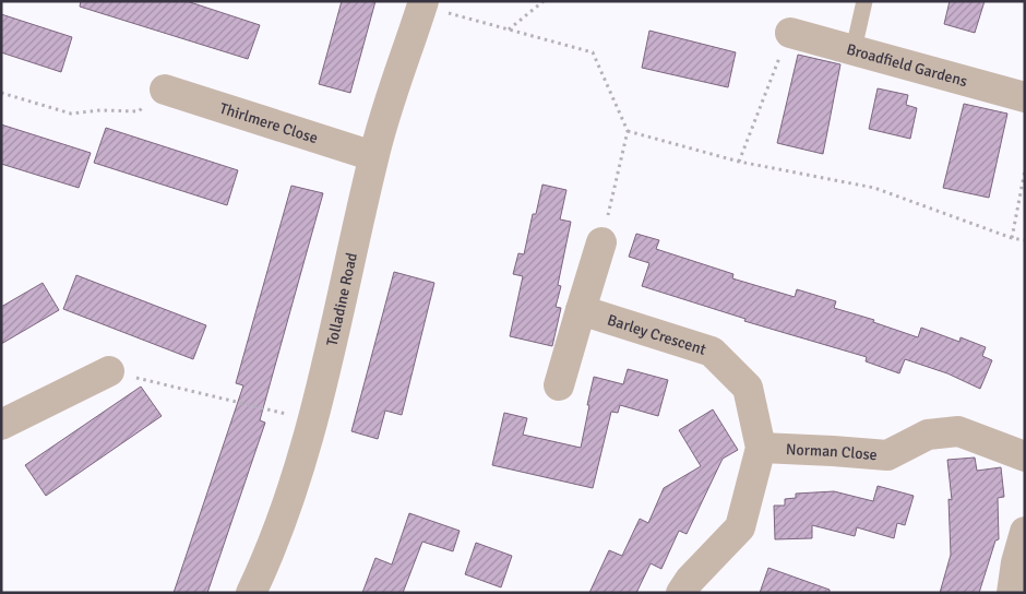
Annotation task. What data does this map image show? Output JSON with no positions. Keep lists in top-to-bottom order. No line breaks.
{"streets":{"street":["Broadfield Gardens","Thirlmere Close","Tolladine Road","Barley Crescent","Norman Close"]},"crossings":[["Thirlmere Close","Tolladine Road"],["Barley Crescent","Norman Close"]]}
